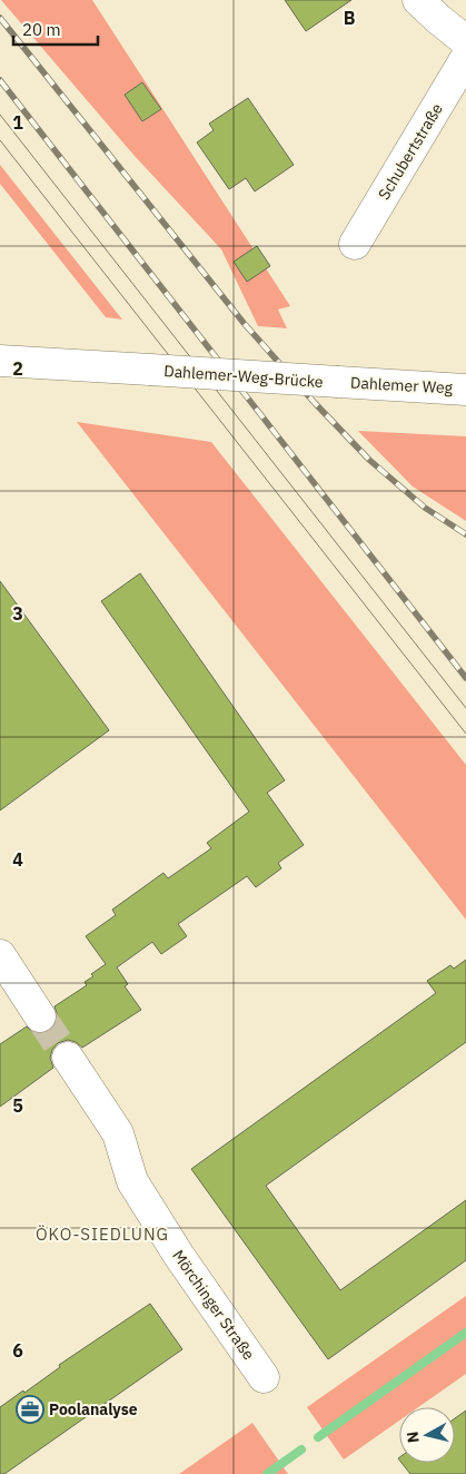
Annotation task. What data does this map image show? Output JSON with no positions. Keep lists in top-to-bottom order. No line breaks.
{"streets":{"street":["Schubertstraße","Dahlemer-Weg-Brücke","Dahlemer Weg","Mörchinger Straße"]},"crossings":[["Dahlemer-Weg-Brücke","Dahlemer Weg"]],"districts":["ÖKO-SIEDLUNG"],"places":{"office":["Poolanalyse"]},"scale_bar":"20 m","north":"left","grid":{"columns":["B"],"rows":["1","2","3","4","5","6"]}}
